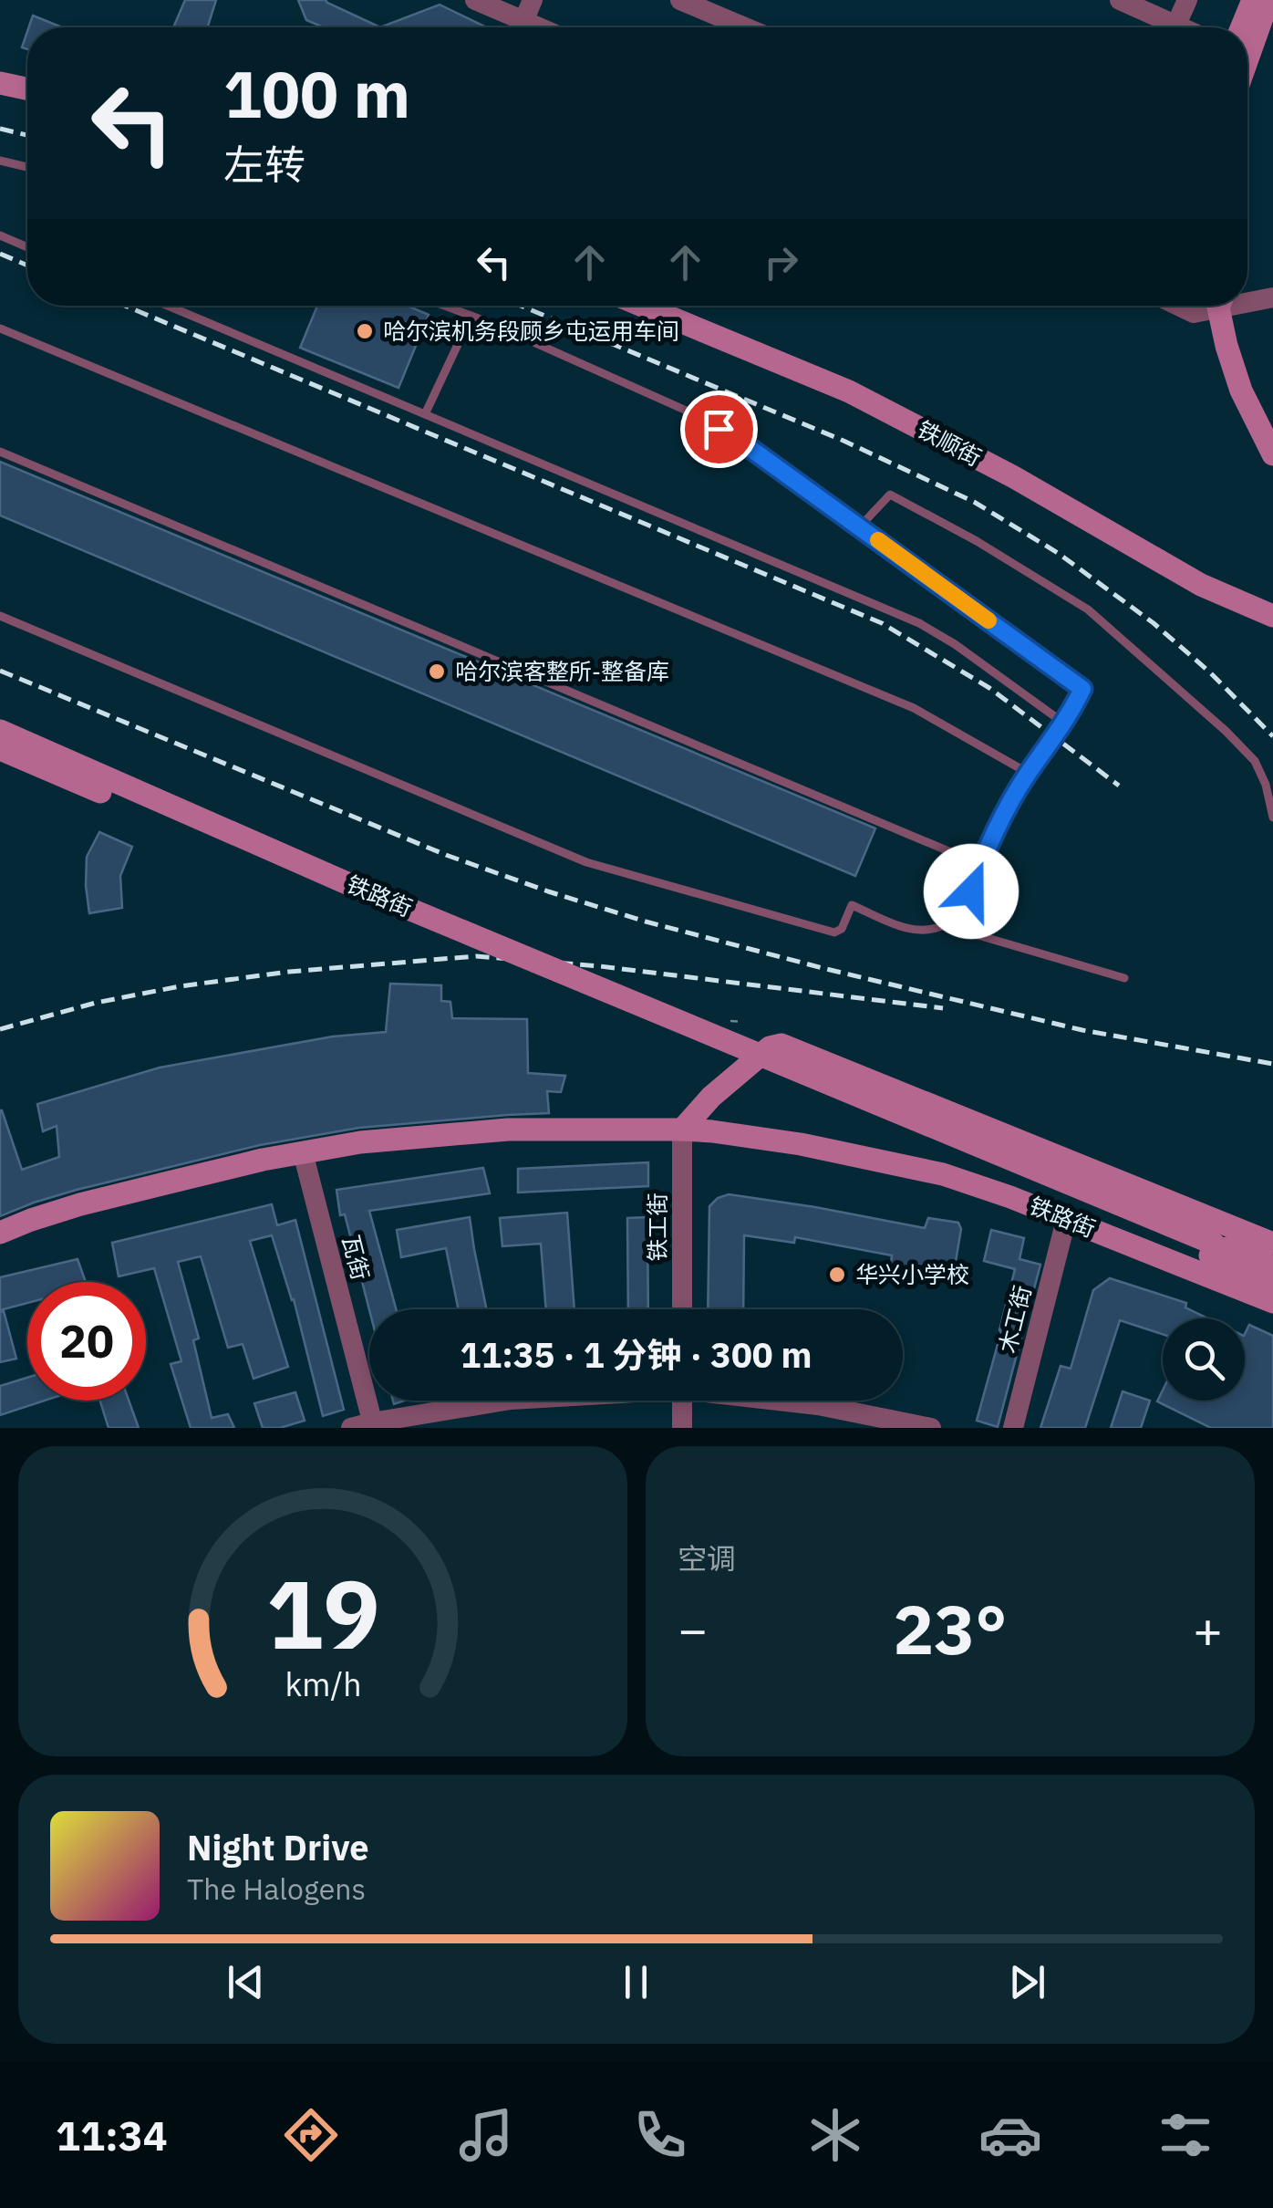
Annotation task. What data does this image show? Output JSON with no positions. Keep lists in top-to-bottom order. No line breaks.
{"streets":{"main road":["铁顺街","铁路街"],"street":["铁工街","瓦街","木工街"]},"crossings":[["铁路街","铁工街"],["铁路街","瓦街"]],"places":["哈尔滨机务段顾乡屯运用车间","哈尔滨客整所-整备库","华兴小学校"],"page":{"turn":["100 m","左转"],"limit":"20","trip":"11:35 · 1 分钟 · 300 m","tile":"空调","heat":["−","23°","+"],"song":["Night Drive","The Halogens"],"tabs":"11:34","gauge":["19","km/h"]}}
